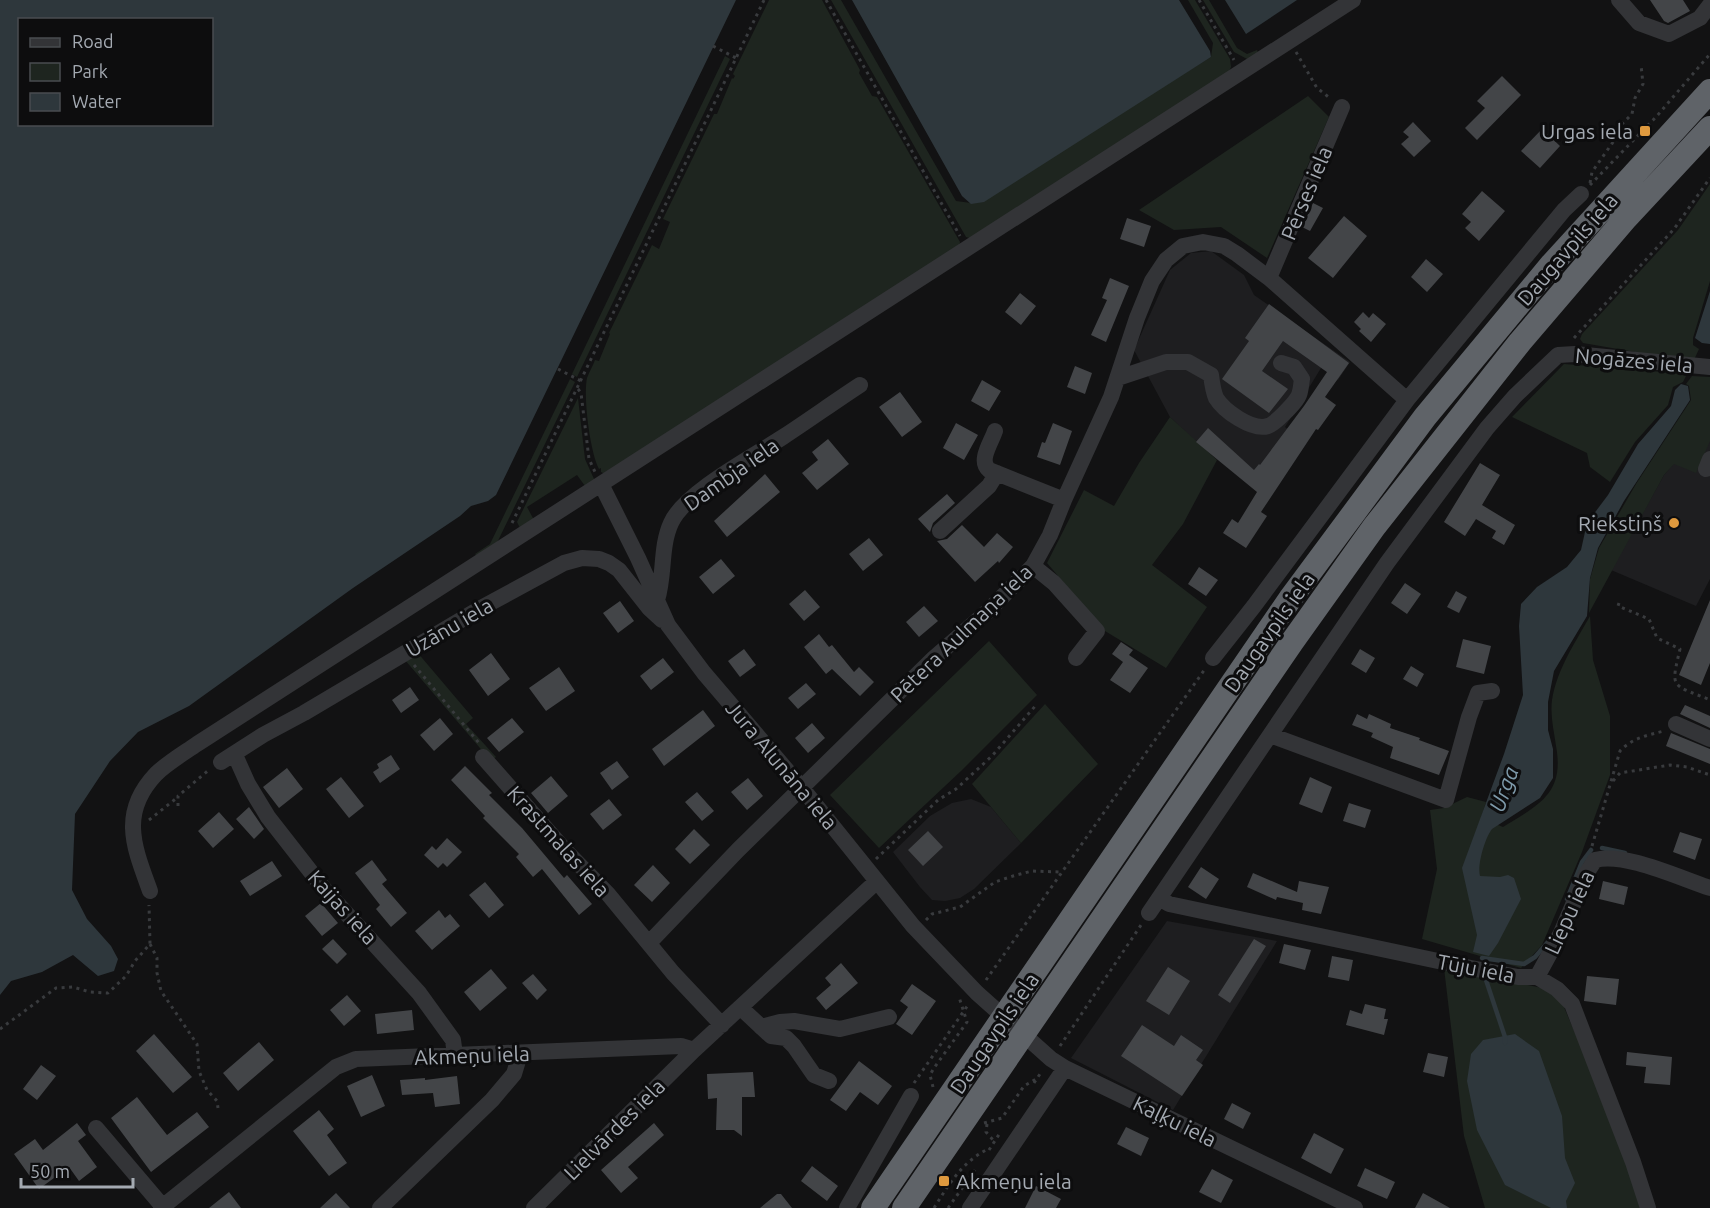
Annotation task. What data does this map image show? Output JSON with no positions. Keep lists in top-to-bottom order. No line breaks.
{"streets":{"highway":["Daugavpils iela"],"street":["Pērses iela","Nogāzes iela","Dambja iela","Uzānu iela","Pētera Aulmaņa iela","Jura Alunāna iela","Krastmalas iela","Kaijas iela","Liepu iela","Tūju iela","Akmeņu iela","Kaļķu iela","Lielvārdes iela"]},"crossings":[["Pērses iela","Pētera Aulmaņa iela"],["Daugavpils iela","Jura Alunāna iela"],["Daugavpils iela","Kaļķu iela"],["Dambja iela","Jura Alunāna iela"],["Uzānu iela","Jura Alunāna iela"],["Uzānu iela","Kaijas iela"],["Pētera Aulmaņa iela","Jura Alunāna iela"],["Pētera Aulmaņa iela","Krastmalas iela"],["Jura Alunāna iela","Kaļķu iela"],["Kaijas iela","Akmeņu iela"],["Liepu iela","Tūju iela"],["Akmeņu iela","Lielvārdes iela"]],"water":["Urga"],"places":{"transit":["Urgas iela","Akmeņu iela"],"other":["Riekstiņš"]},"legend":["Road","Park","Water"],"scale_bar":"50 m"}
